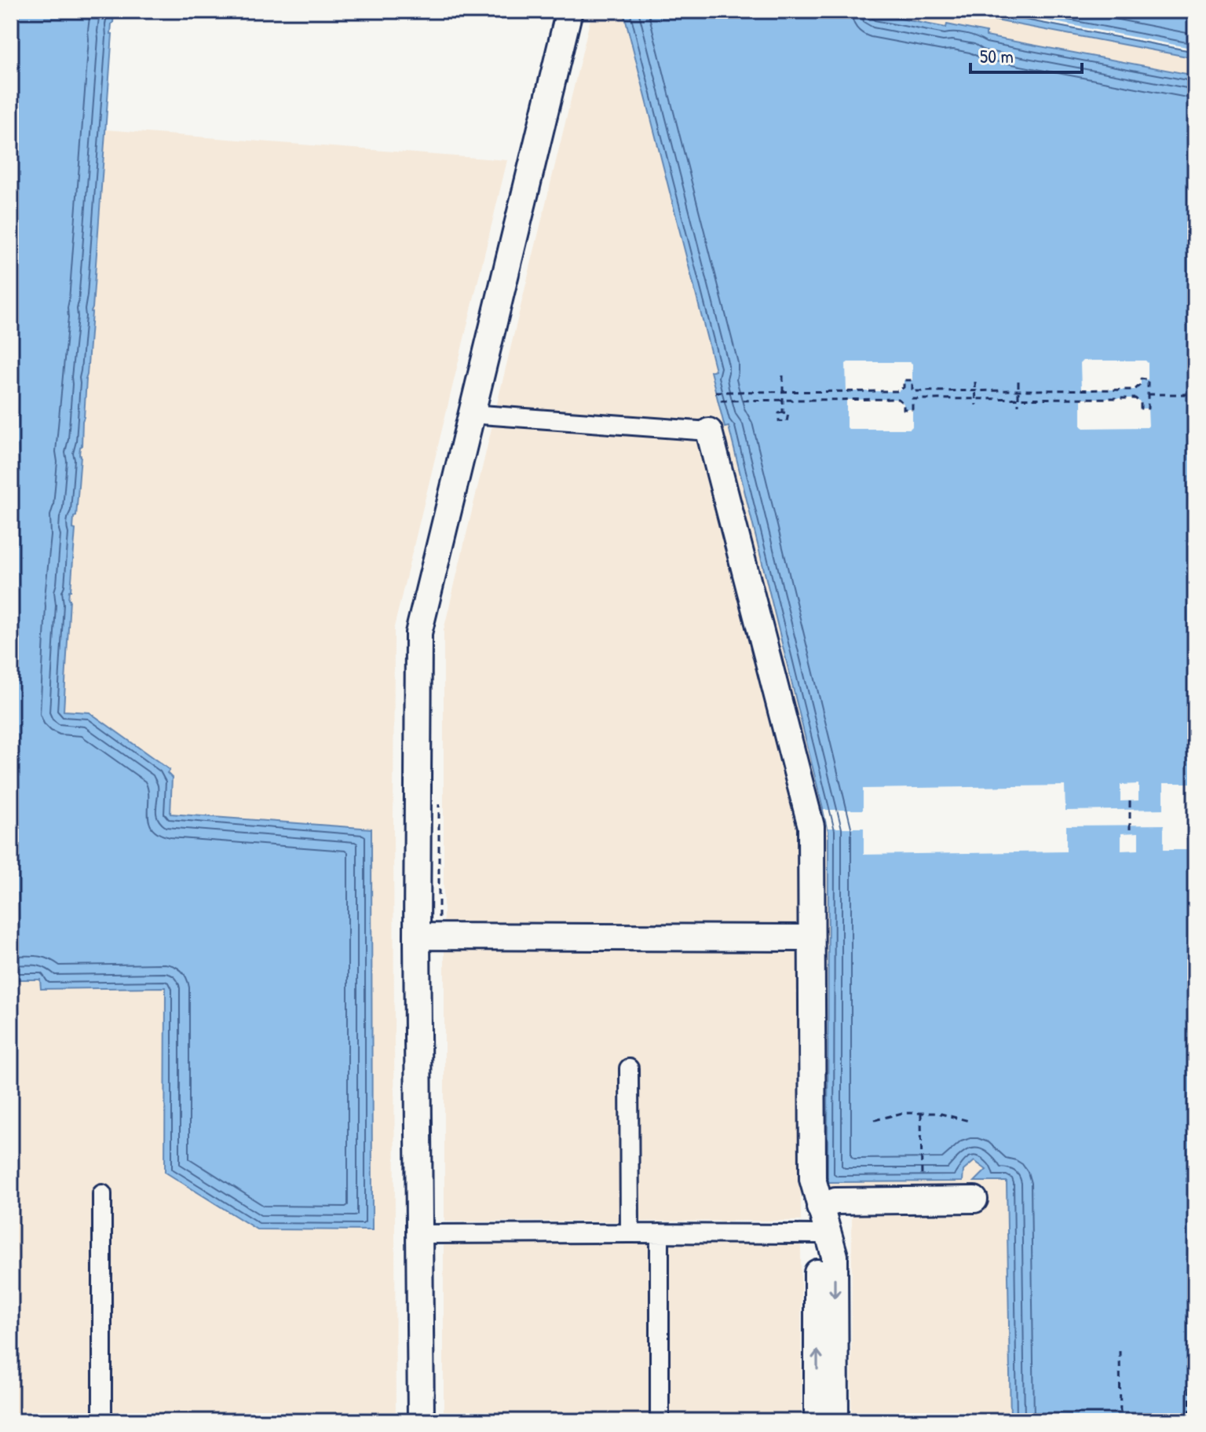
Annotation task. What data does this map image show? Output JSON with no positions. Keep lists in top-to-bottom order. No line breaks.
{"scale_bar":"50 m"}
